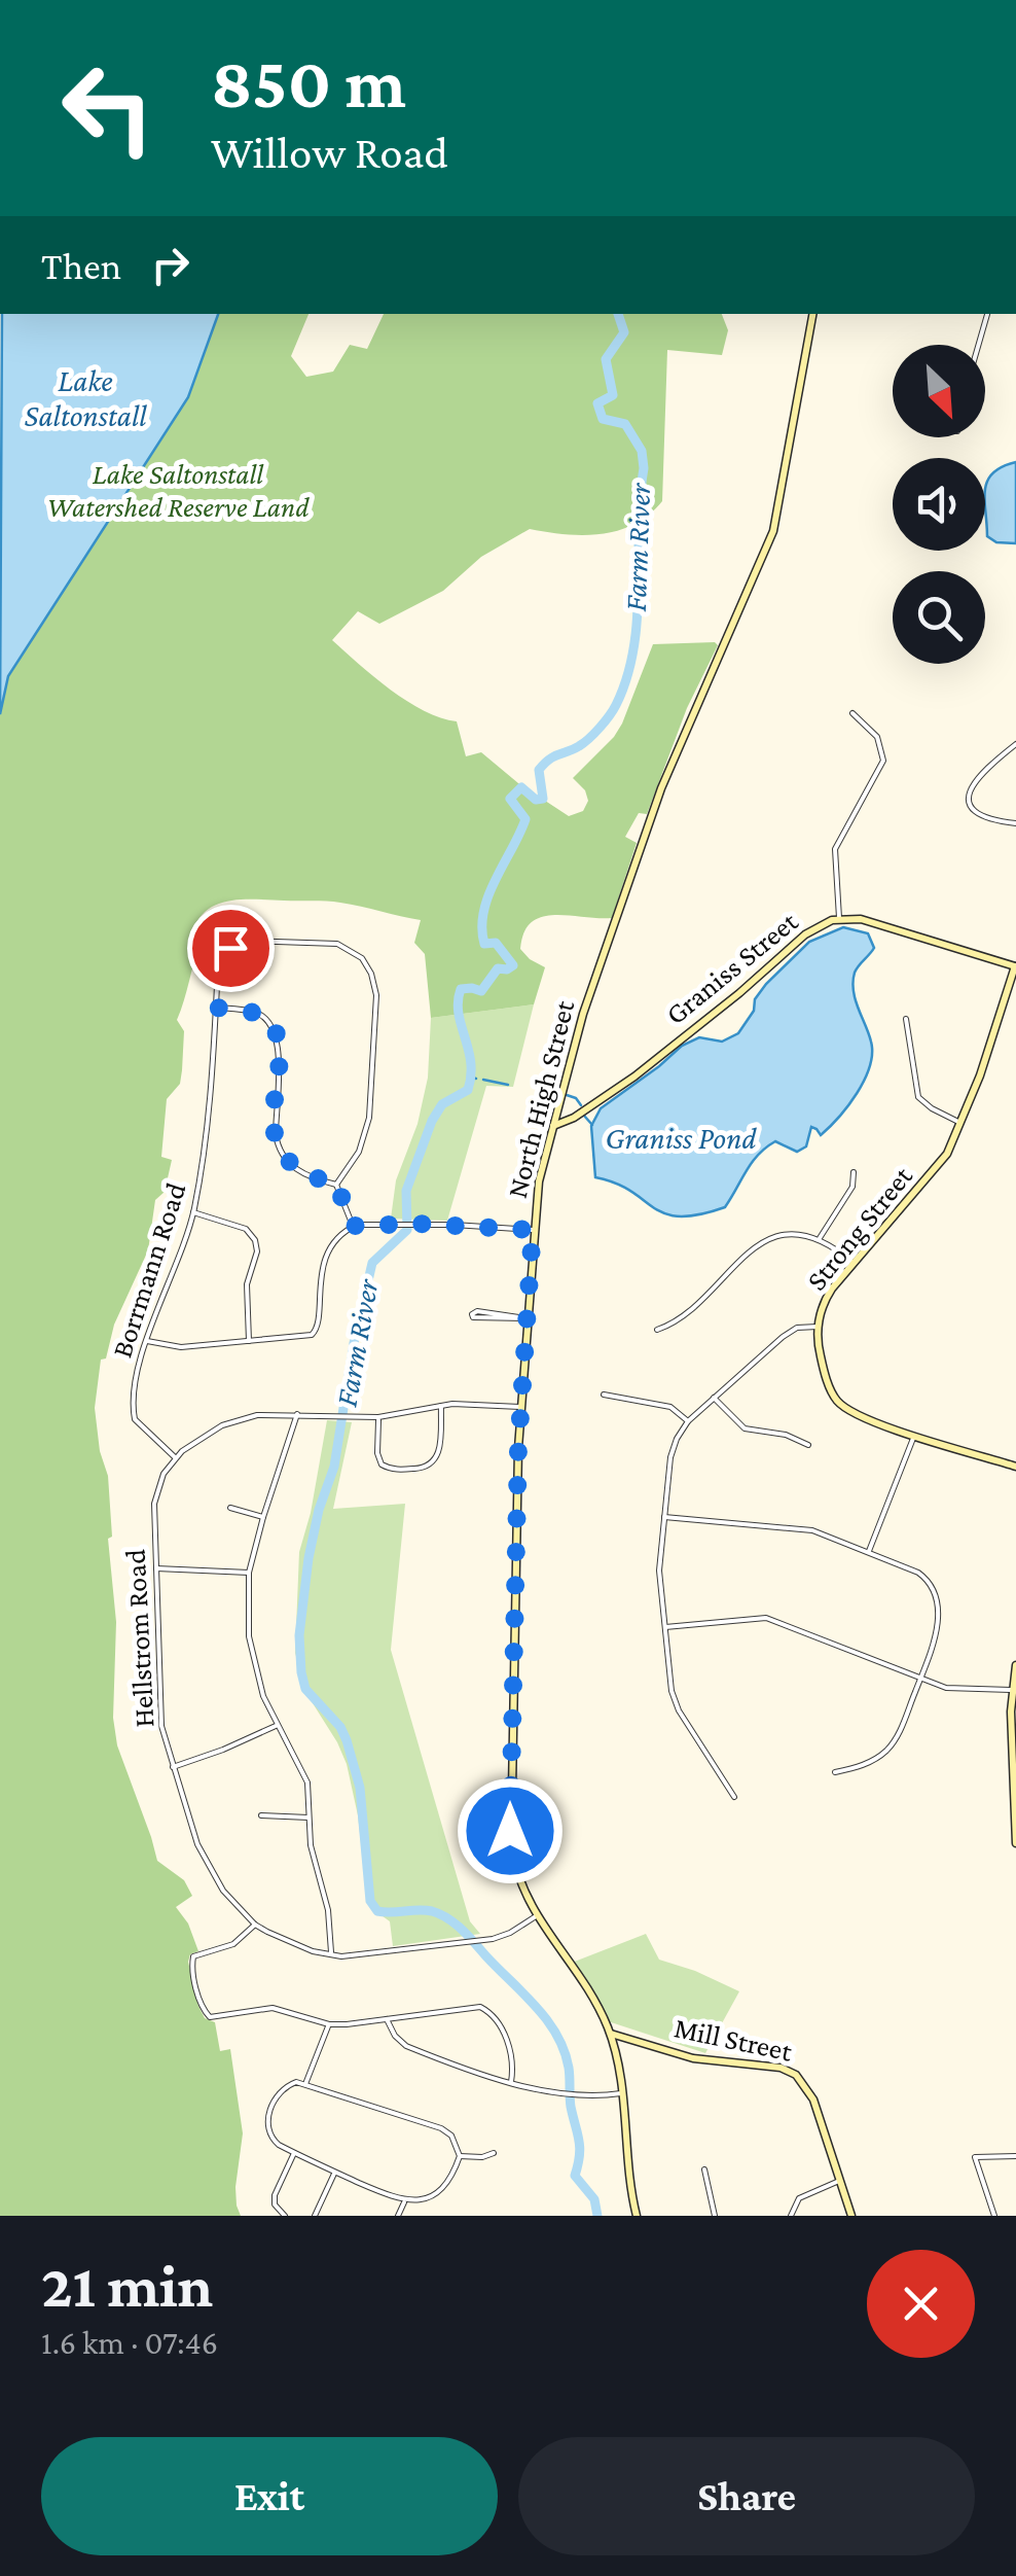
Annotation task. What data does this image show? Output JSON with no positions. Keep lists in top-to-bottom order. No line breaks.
{"streets":{"main road":["Graniss Street","North High Street","Strong Street","Mill Street"],"street":["Borrmann Road","Hellstrom Road"]},"crossings":[["Graniss Street","North High Street"],["Graniss Street","Strong Street"],["North High Street","Hellstrom Road"],["North High Street","Mill Street"],["Borrmann Road","Hellstrom Road"]],"water":["Lake Saltonstall","Farm River","Graniss Pond"],"parks":["Lake Saltonstall Watershed Reserve Land"],"north":"bottom right","page":{"turn":["850 m","Willow Road"],"then":"Then","heading":["21 min","1.6 km · 07:46"],"buttons":["Exit","Share"]}}
